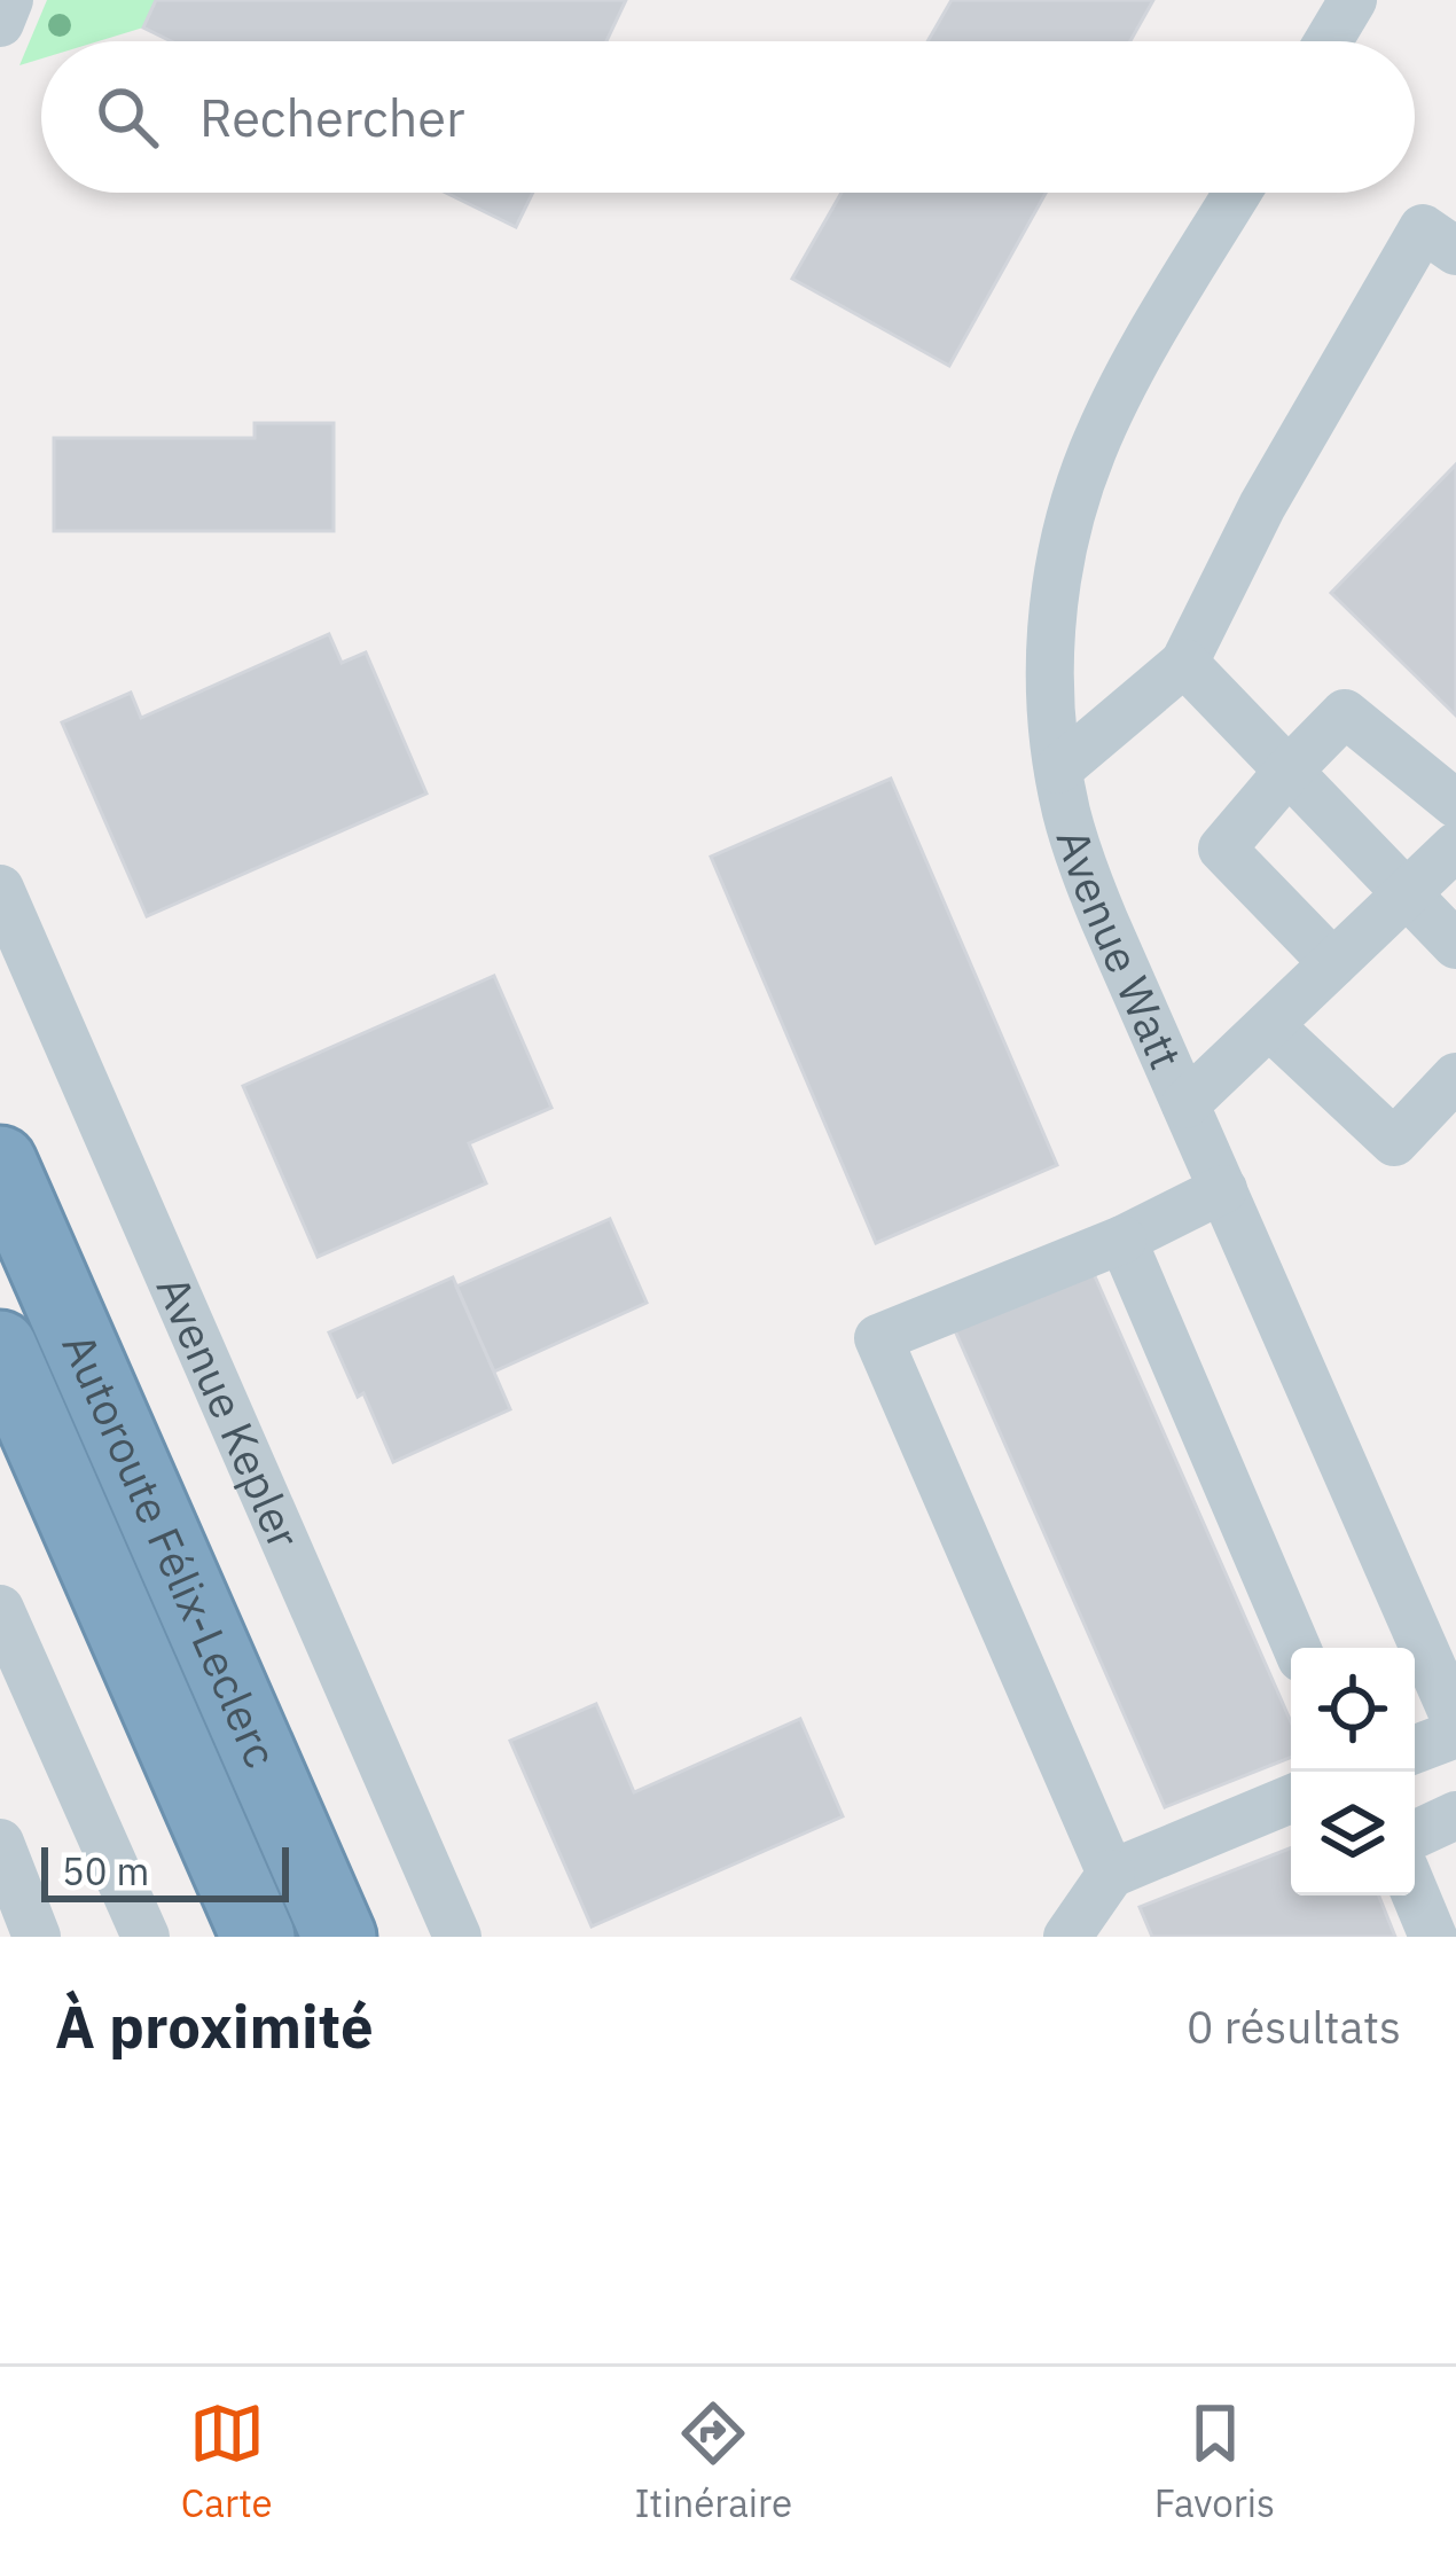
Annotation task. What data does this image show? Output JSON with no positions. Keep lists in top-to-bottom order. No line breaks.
{"streets":{"highway":["Autoroute Félix-Leclerc"],"street":["Avenue Watt","Avenue Kepler"]},"scale_bar":"50 m","page":{"search":"Rechercher","scale":"50 m","heading":["À proximité","0 résultats"],"nav":["Carte","Itinéraire","Favoris"]}}
